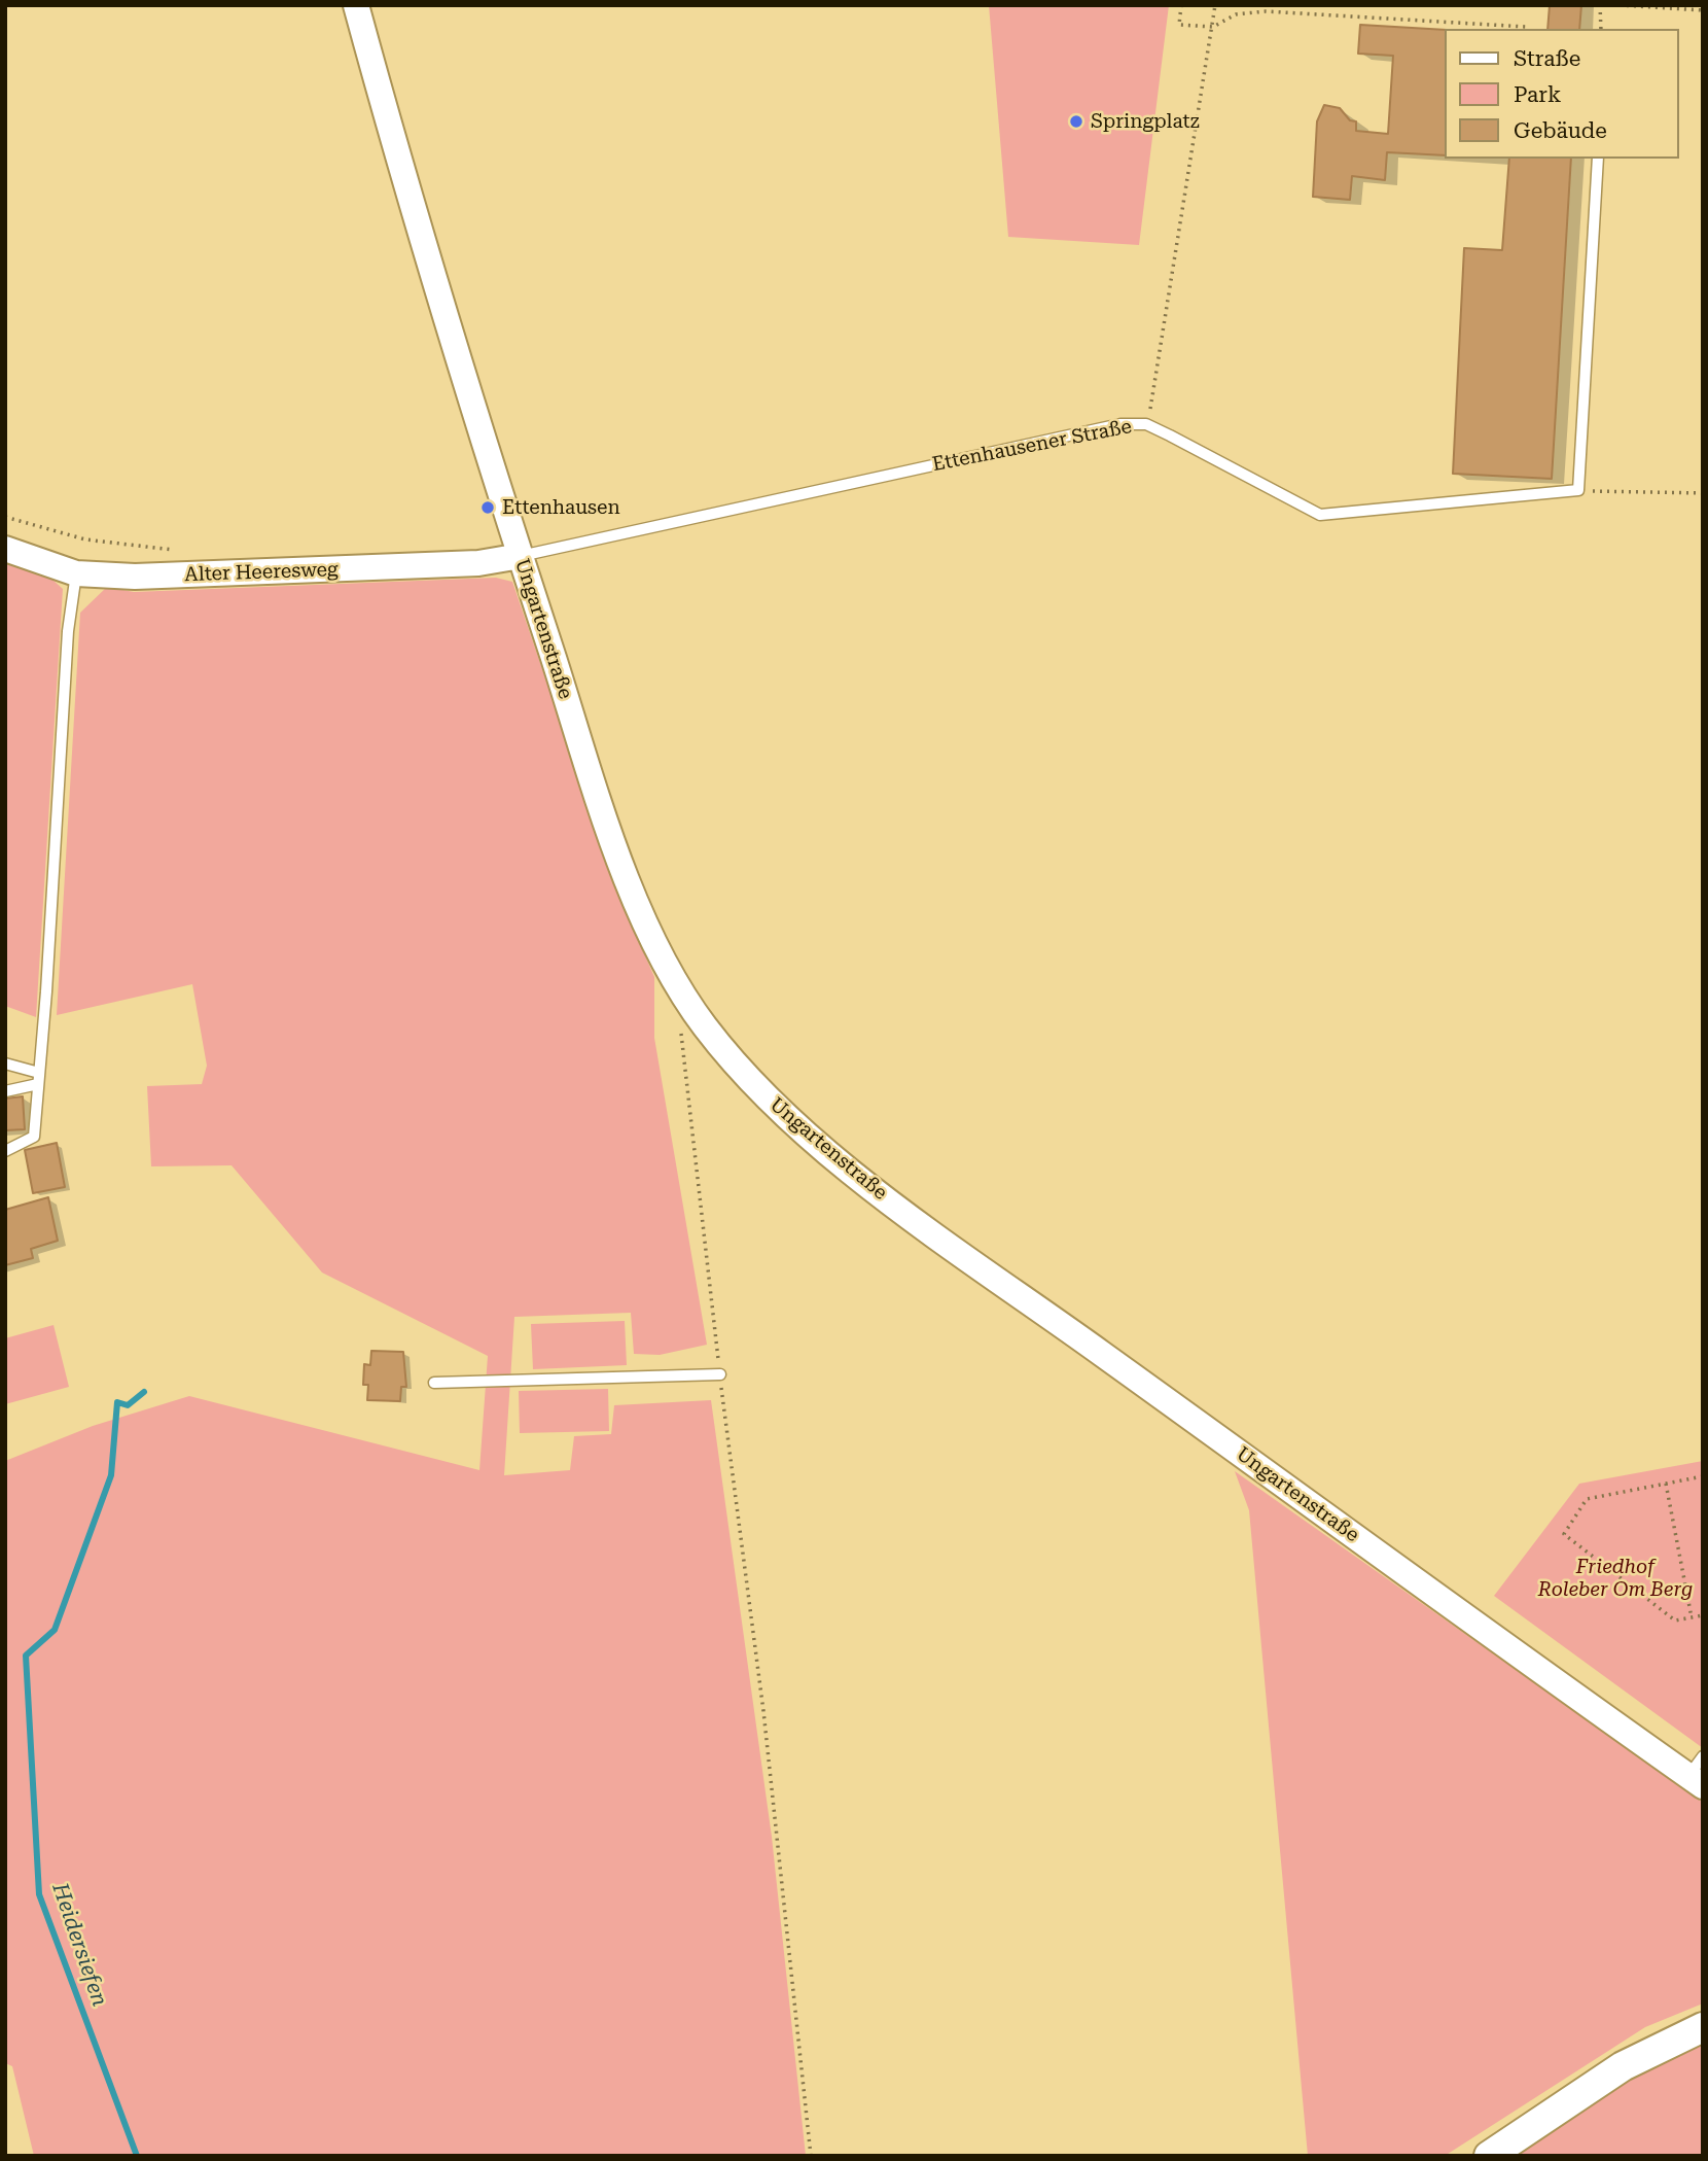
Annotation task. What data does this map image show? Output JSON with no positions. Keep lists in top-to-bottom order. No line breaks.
{"streets":{"street":["Alter Heeresweg","Ungartenstraße"],"lane":["Ettenhausener Straße"]},"crossings":[["Ettenhausener Straße","Alter Heeresweg"],["Ettenhausener Straße","Ungartenstraße"],["Alter Heeresweg","Ungartenstraße"]],"water":["Heidersiefen"],"parks":["Friedhof Roleber Om Berg"],"places":["Springplatz","Ettenhausen"],"legend":["Straße","Park","Gebäude"]}
